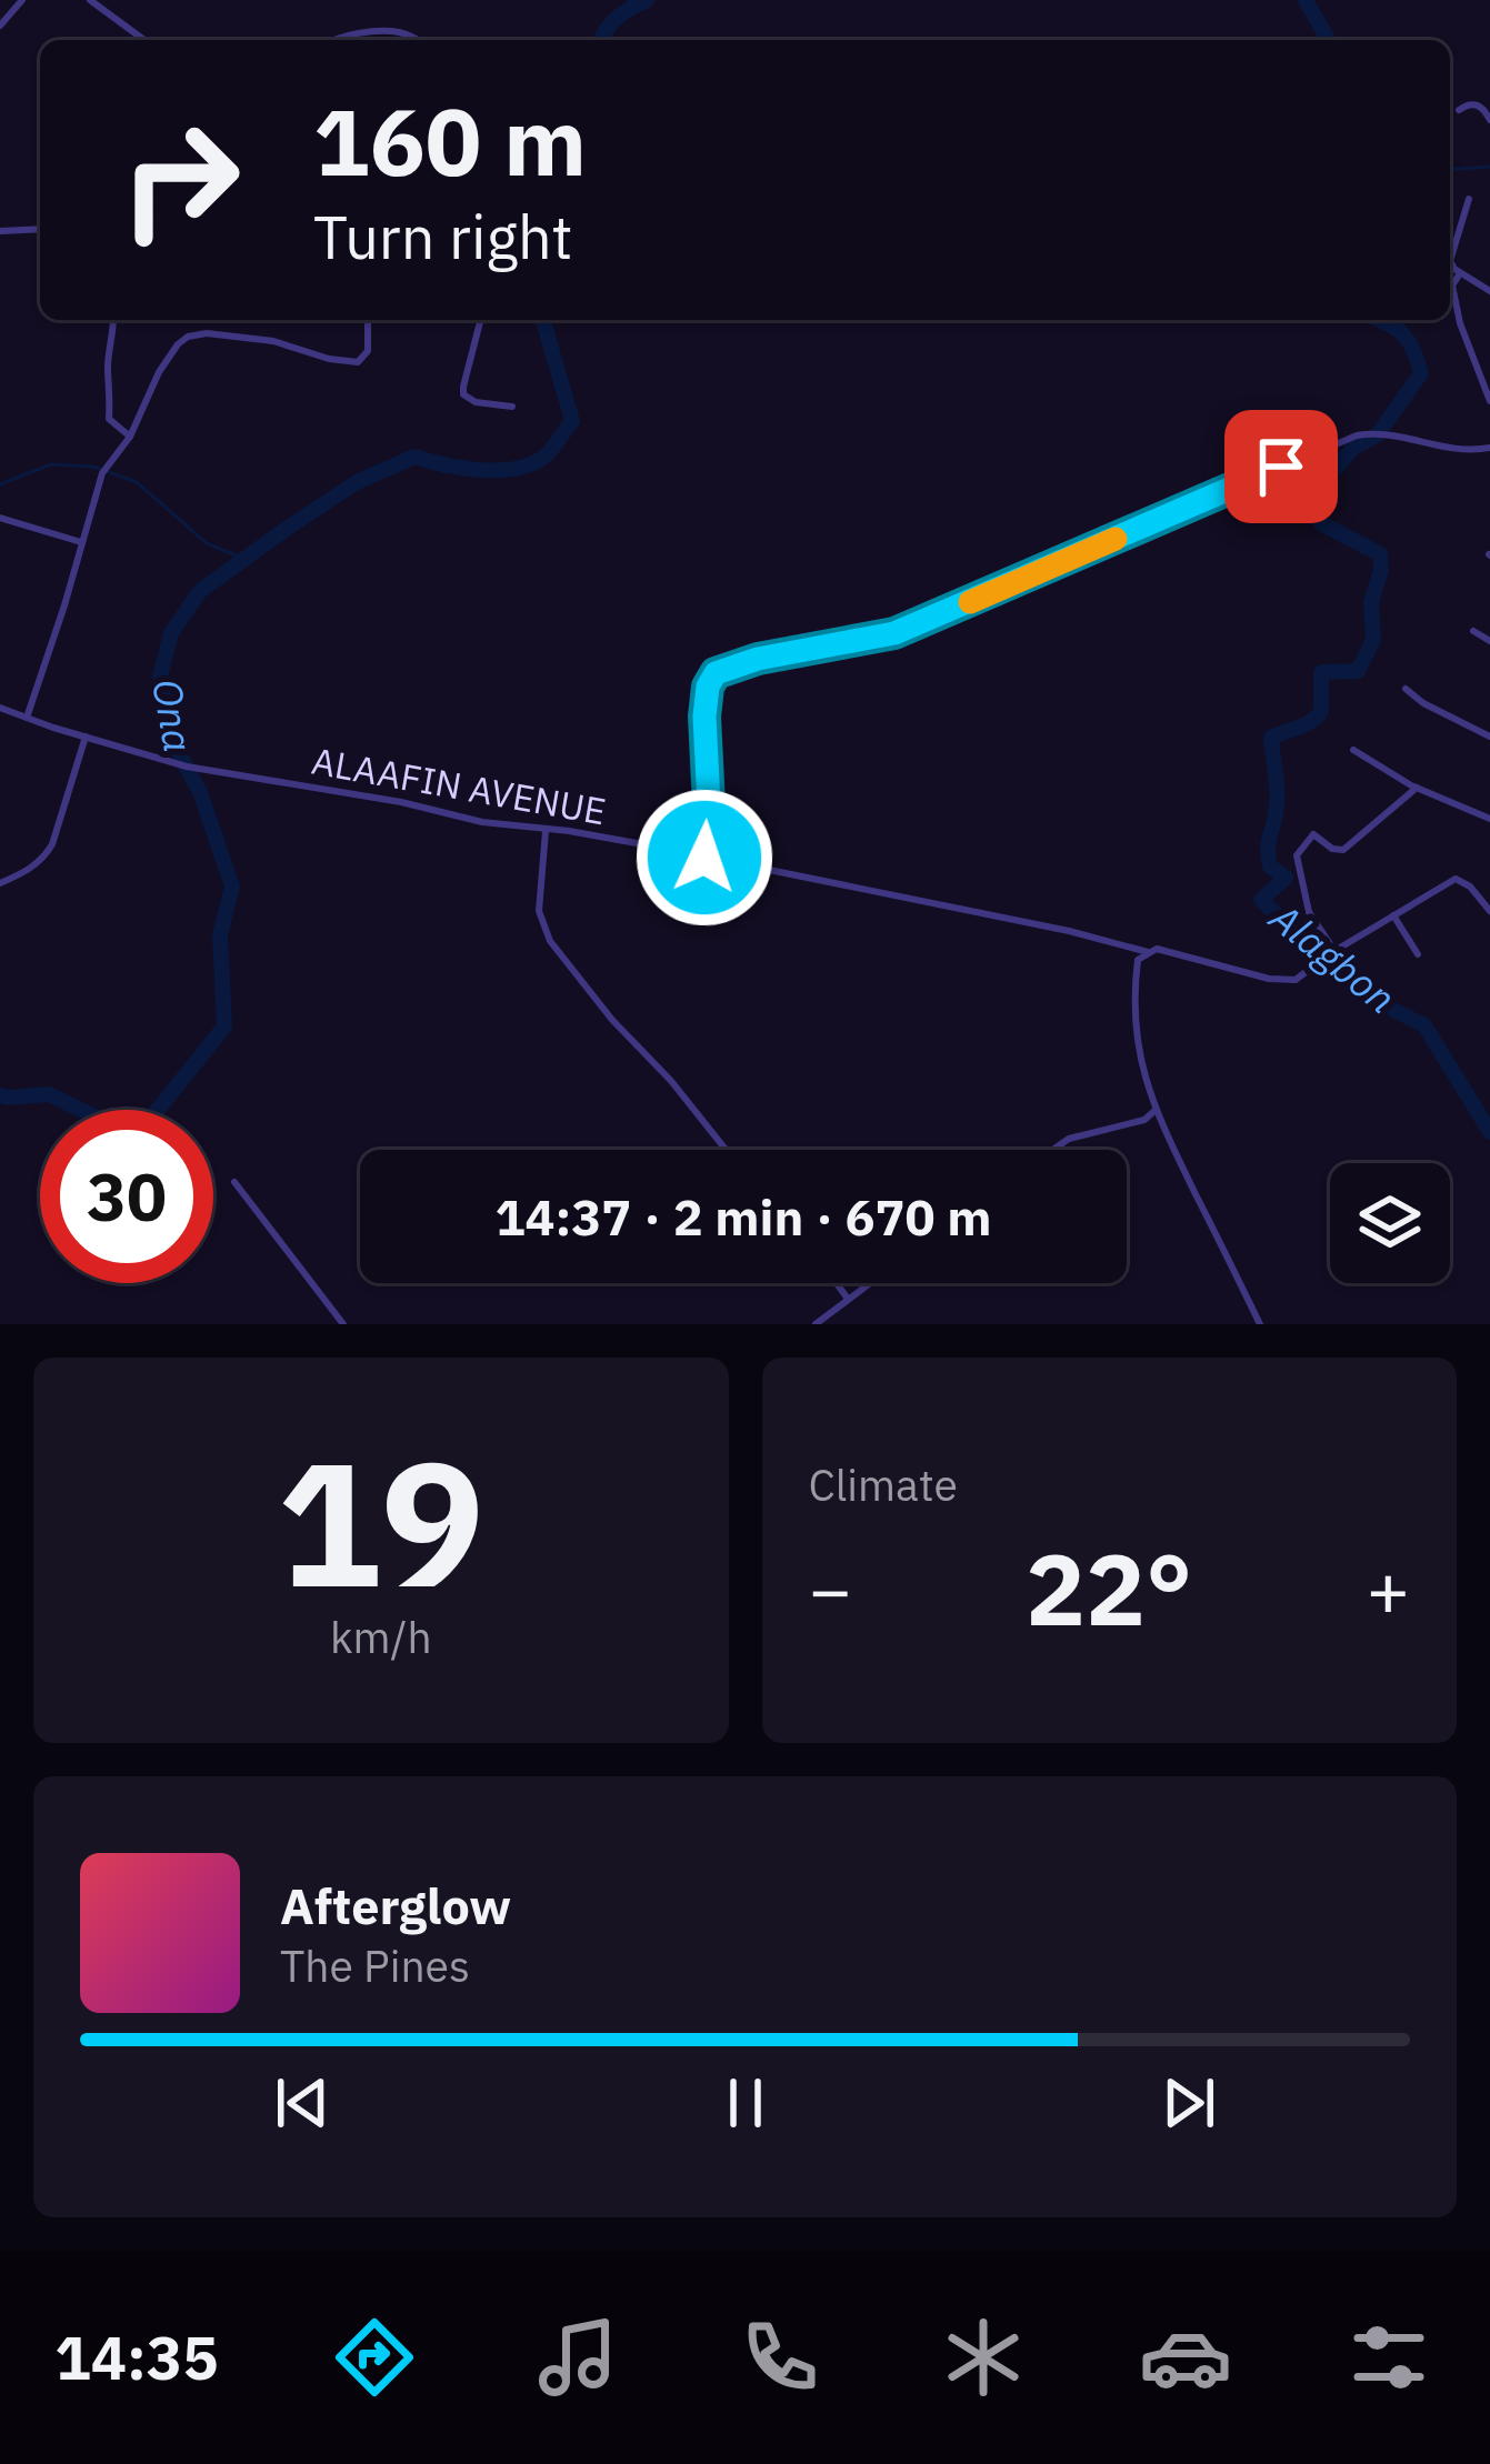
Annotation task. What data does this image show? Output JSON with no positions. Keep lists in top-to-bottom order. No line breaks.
{"streets":{"street":["ALAAFIN AVENUE"]},"water":["Ona","Alagbon"],"page":{"turn":["160 m","Turn right"],"limit":"30","trip":"14:37 · 2 min · 670 m","tile":[["19","km/h"],"Climate"],"heat":["−","22°","+"],"song":["Afterglow","The Pines"],"tabs":"14:35"}}
